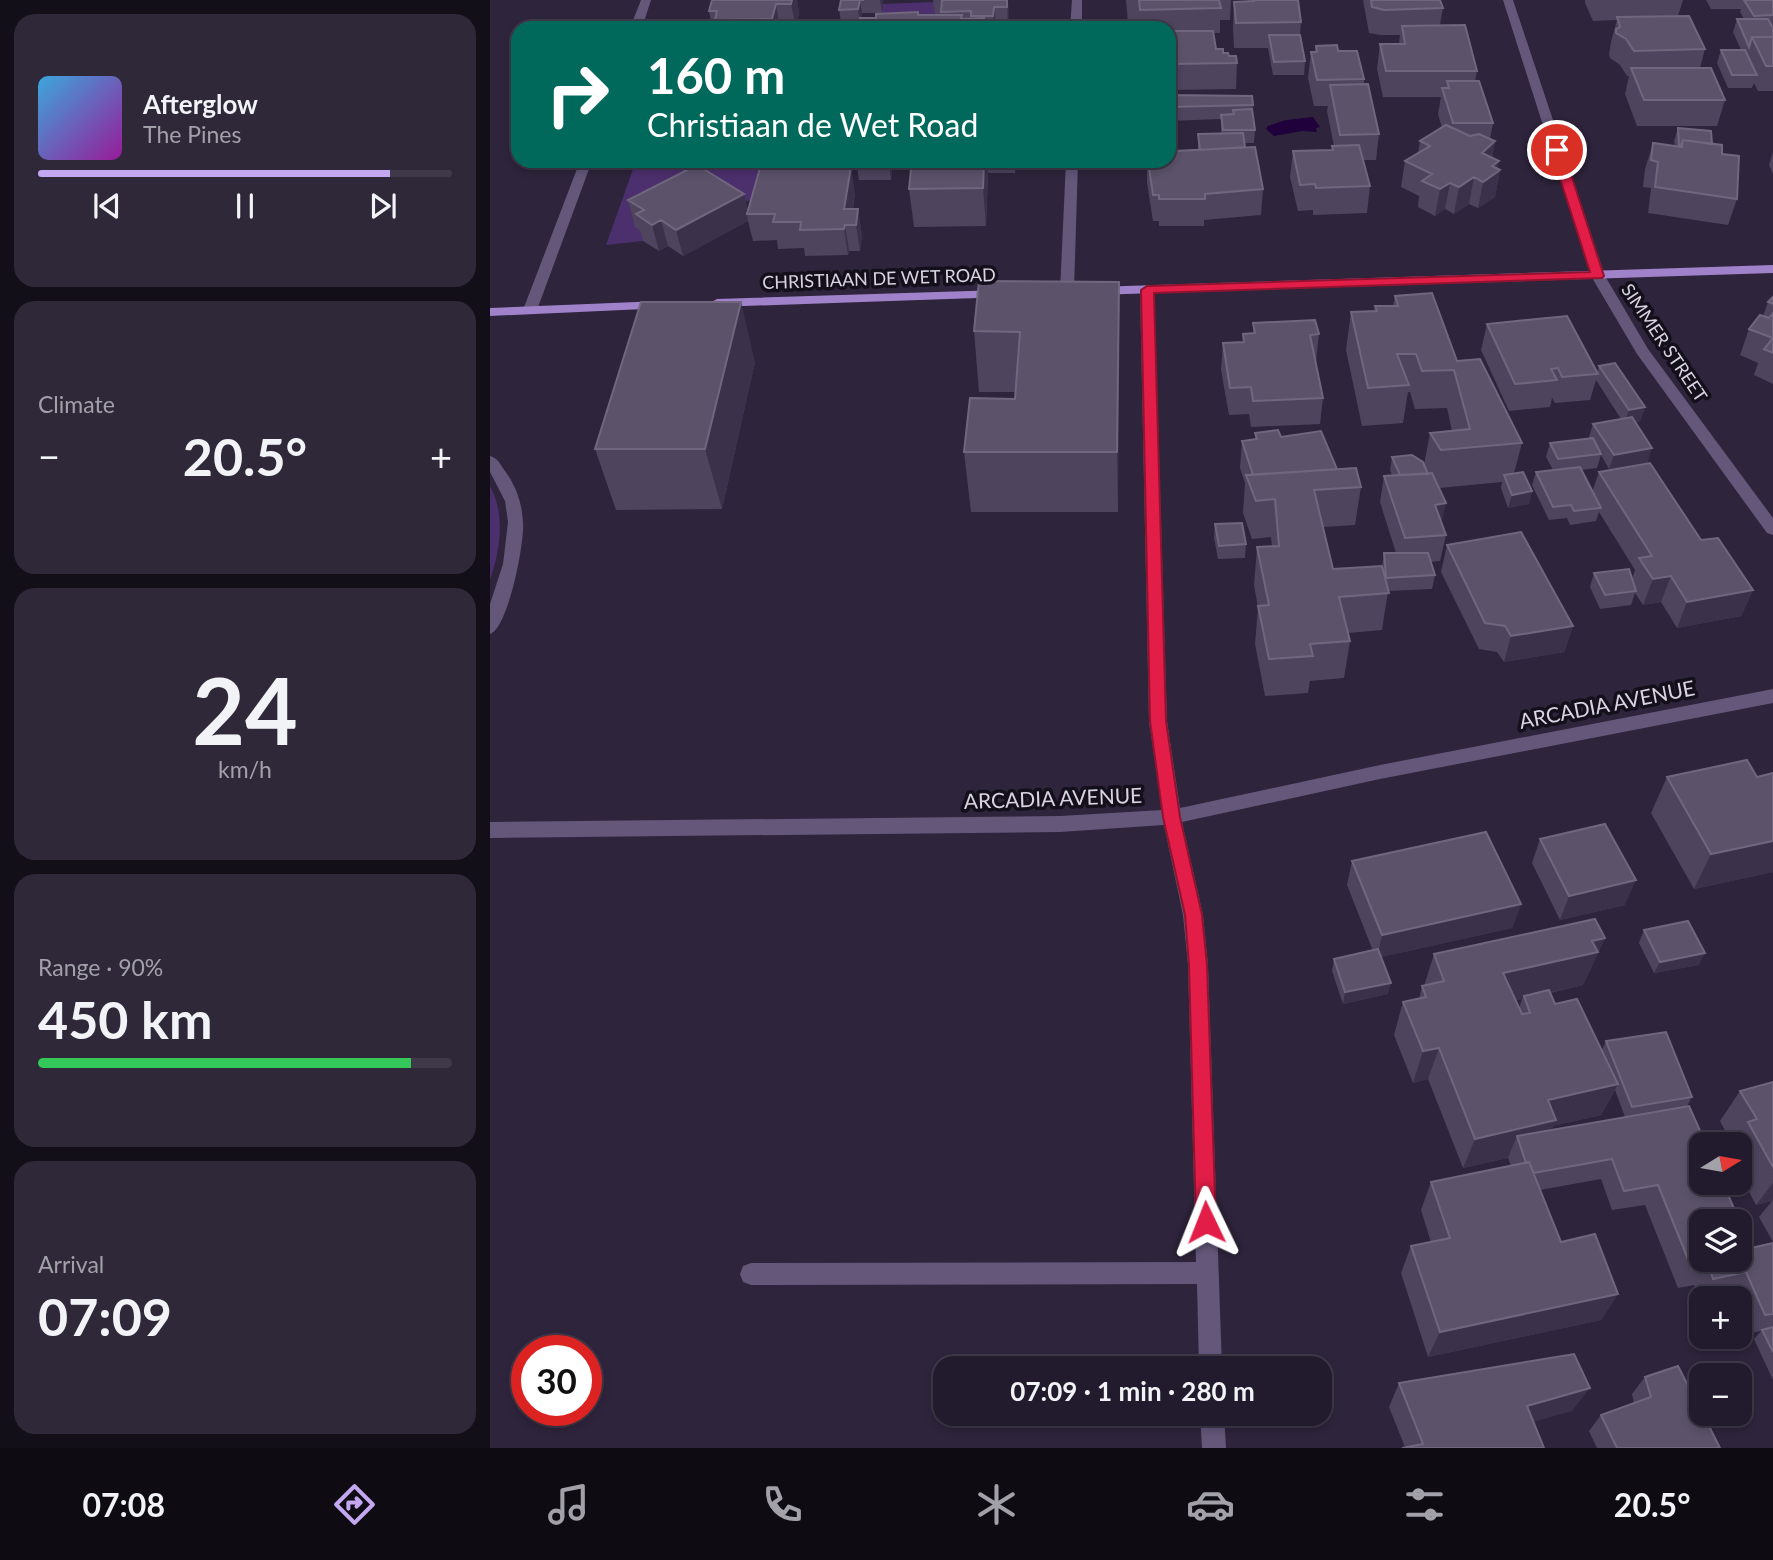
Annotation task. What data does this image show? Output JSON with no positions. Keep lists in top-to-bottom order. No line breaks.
{"streets":{"main road":["CHRISTIAAN DE WET ROAD"],"street":["SIMMER STREET","ARCADIA AVENUE"]},"north":"right","page":{"turn":["160 m","Christiaan de Wet Road"],"song":["Afterglow","The Pines"],"tile":["Climate",["24","km/h"],["Range · 90%","450 km"],["Arrival","07:09"]],"heat":["−","20.5°","+"],"map_buttons":["+","−"],"limit":"30","trip":"07:09 · 1 min · 280 m","tabs":["07:08","20.5°"]}}
